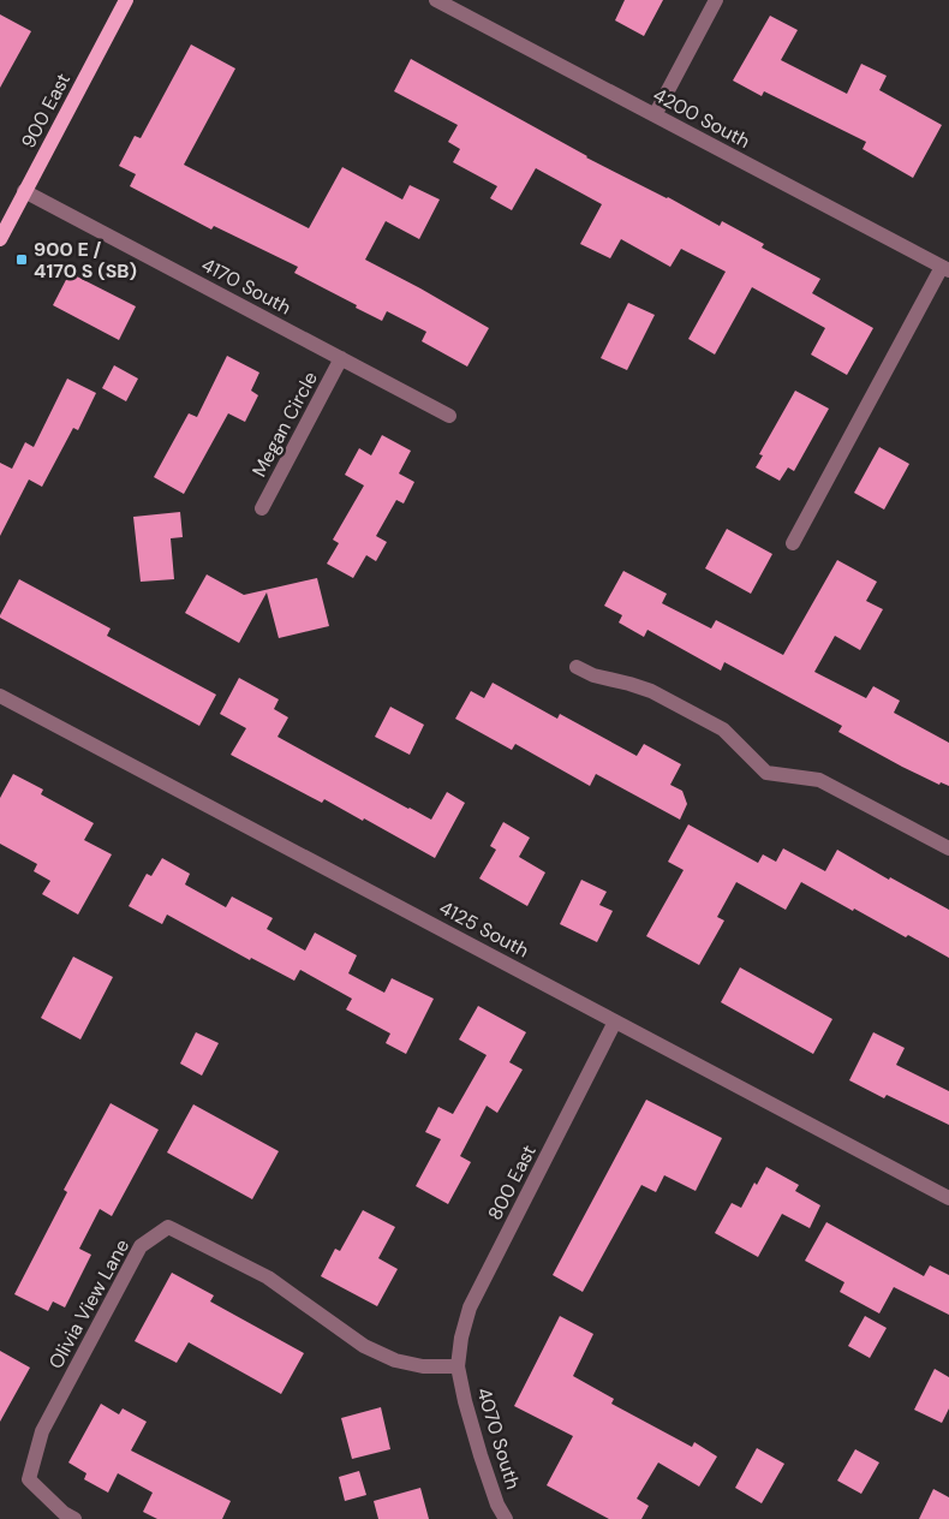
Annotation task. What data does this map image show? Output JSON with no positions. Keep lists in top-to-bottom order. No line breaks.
{"streets":{"main road":["900 East"],"street":["4200 South","4170 South","Megan Circle","4125 South","800 East","Olivia View Lane","4070 South"]},"crossings":[["900 East","4170 South"],["4170 South","Megan Circle"],["4125 South","800 East"],["800 East","Olivia View Lane"],["800 East","4070 South"],["Olivia View Lane","4070 South"]],"places":{"transit":["900 E / 4170 S (SB)"]}}
